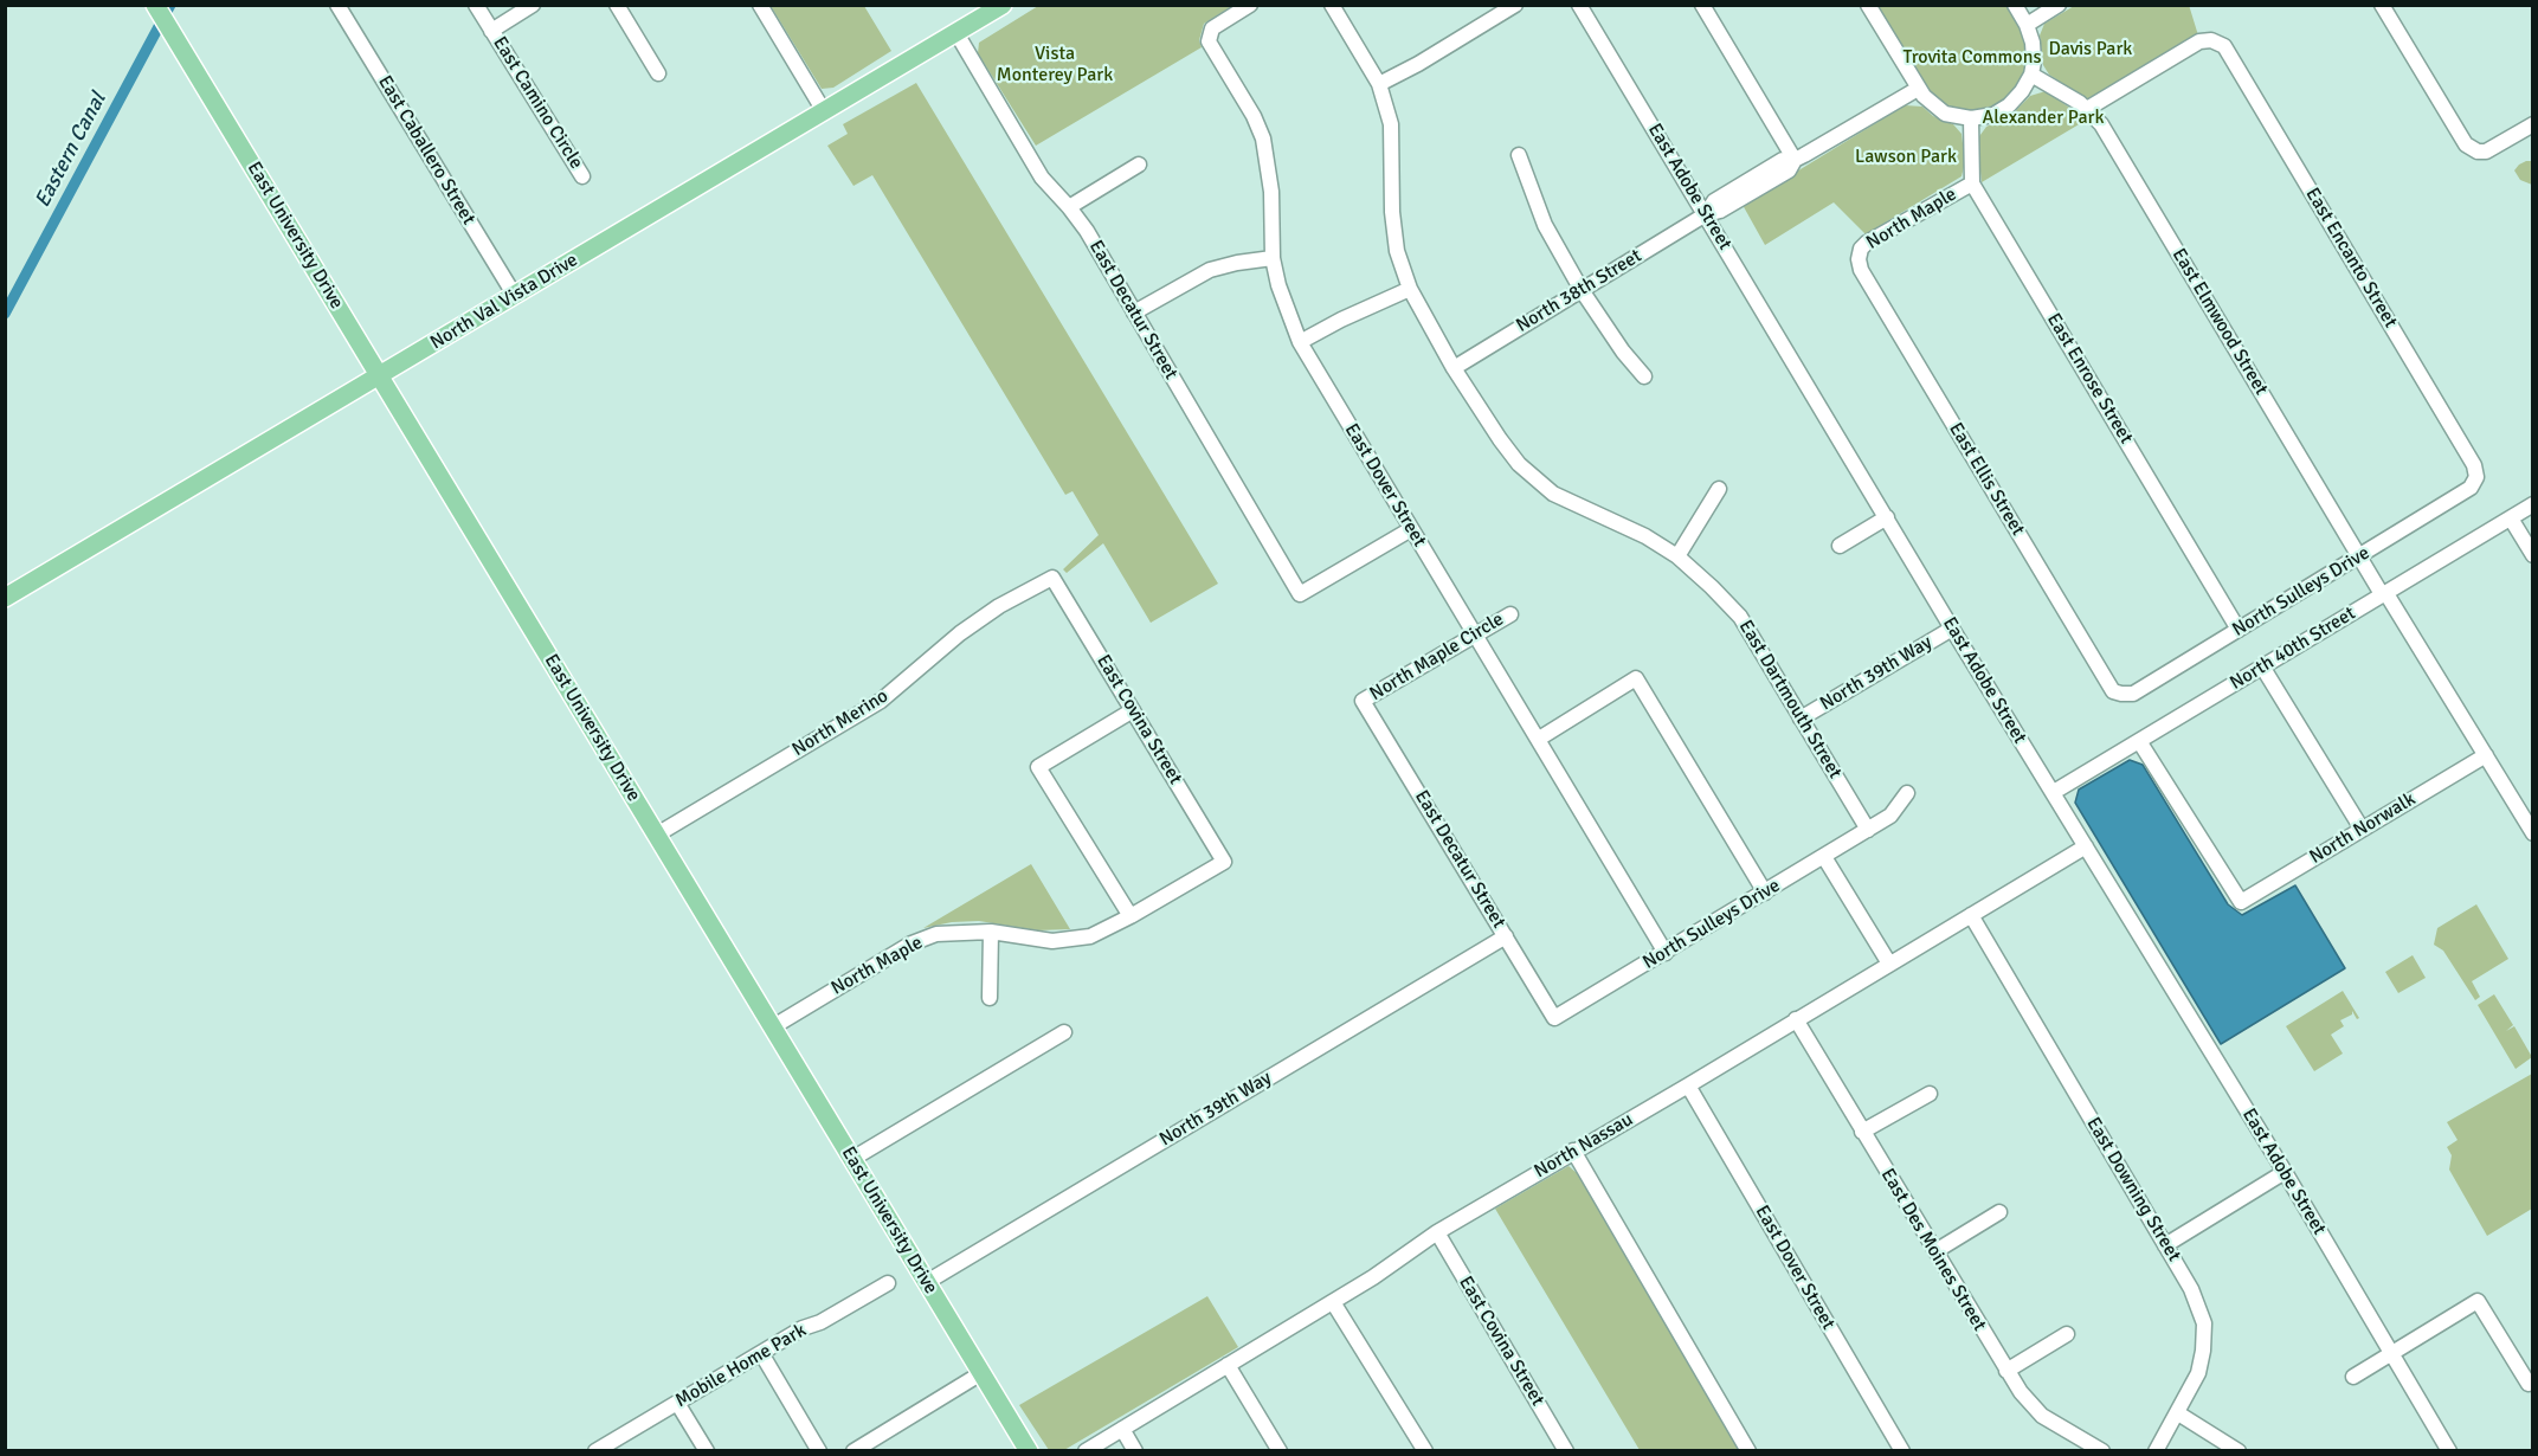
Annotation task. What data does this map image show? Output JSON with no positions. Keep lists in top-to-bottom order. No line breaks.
{"streets":{"main road":["East University Drive","North Val Vista Drive"],"street":["East Camino Circle","East Caballero Street","East Adobe Street","North Maple","East Encanto Street","North 38th Street","East Decatur Street","East Elmwood Street","East Enrose Street","East Ellis Street","East Dover Street","North Sulleys Drive","North 40th Street","North Maple Circle","North 39th Way","East Dartmouth Street","East Covina Street","North Merino","North Norwalk","North Nassau","East Downing Street","East Des Moines Street","Mobile Home Park"]},"crossings":[["East Caballero Street","North Val Vista Drive"],["East Adobe Street","North 38th Street"],["East Adobe Street","North 40th Street"],["East Adobe Street","North 39th Way"],["East Adobe Street","North Nassau"],["North Maple","East University Drive"],["North Maple","East Enrose Street"],["North Maple","East Ellis Street"],["North Maple","East Covina Street"],["East University Drive","North Val Vista Drive"],["East University Drive","North 39th Way"],["East University Drive","North Merino"],["East Encanto Street","East Elmwood Street"],["East Encanto Street","North Sulleys Drive"],["North 38th Street","East Dartmouth Street"],["North Val Vista Drive","East Decatur Street"],["East Decatur Street","East Dover Street"],["East Decatur Street","North Sulleys Drive"],["East Decatur Street","North Maple Circle"],["East Decatur Street","North 39th Way"],["East Elmwood Street","North Sulleys Drive"],["East Elmwood Street","North 40th Street"],["East Elmwood Street","North Norwalk"],["East Enrose Street","North Sulleys Drive"],["East Ellis Street","North Sulleys Drive"],["East Dover Street","North Sulleys Drive"],["East Dover Street","North Maple Circle"],["East Dover Street","North Nassau"],["North Sulleys Drive","East Dartmouth Street"],["North 40th Street","North Norwalk"],["North 39th Way","East Dartmouth Street"],["East Covina Street","North Merino"],["East Covina Street","North Nassau"],["North Nassau","East Downing Street"],["North Nassau","East Des Moines Street"]],"water":["Eastern Canal"],"parks":["Davis Park","Vista Monterey Park","Trovita Commons","Alexander Park","Lawson Park"]}
